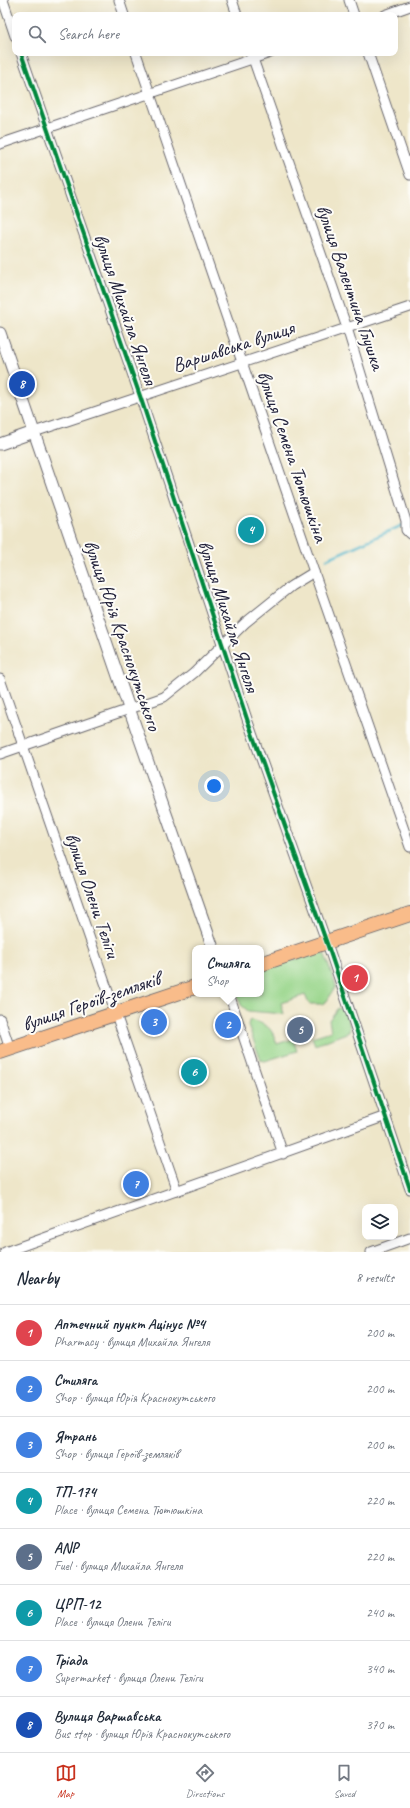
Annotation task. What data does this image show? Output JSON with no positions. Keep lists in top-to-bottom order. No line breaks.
{"streets":{"main road":["вулиця Героїв-земляків"],"street":["вулиця Валентина Глушка","вулиця Михайла Янгеля","Варшавська вулиця","вулиця Семена Тютюшкіна","вулиця Юрія Краснокутського","вулиця Олени Теліги"]},"crossings":[["вулиця Валентина Глушка","Варшавська вулиця"],["вулиця Михайла Янгеля","Варшавська вулиця"],["Варшавська вулиця","вулиця Семена Тютюшкіна"],["Варшавська вулиця","вулиця Юрія Краснокутського"],["вулиця Олени Теліги","вулиця Героїв-земляків"]],"page":{"search":"Search here","pins":["8","4","1","3","2","5","6","7"],"popup":["Стиляга","Shop"],"heading":["Nearby","8 results"],"list":[{"mark":"1","name":"Аптечний пункт Ацінус №4","note":"Pharmacy · вулиця Михайла Янгеля","value":"200 m"},{"mark":"2","name":"Стиляга","note":"Shop · вулиця Юрія Краснокутського","value":"200 m"},{"mark":"3","name":"Ятрань","note":"Shop · вулиця Героїв-земляків","value":"200 m"},{"mark":"4","name":"ТП-174","note":"Place · вулиця Семена Тютюшкіна","value":"220 m"},{"mark":"5","name":"ANP","note":"Fuel · вулиця Михайла Янгеля","value":"220 m"},{"mark":"6","name":"ЦРП-12","note":"Place · вулиця Олени Теліги","value":"240 m"},{"mark":"7","name":"Тріада","note":"Supermarket · вулиця Олени Теліги","value":"340 m"},{"mark":"8","name":"Вулиця Варшавська","note":"Bus stop · вулиця Юрія Краснокутського","value":"370 m"}],"nav":["Map","Directions","Saved"]}}
